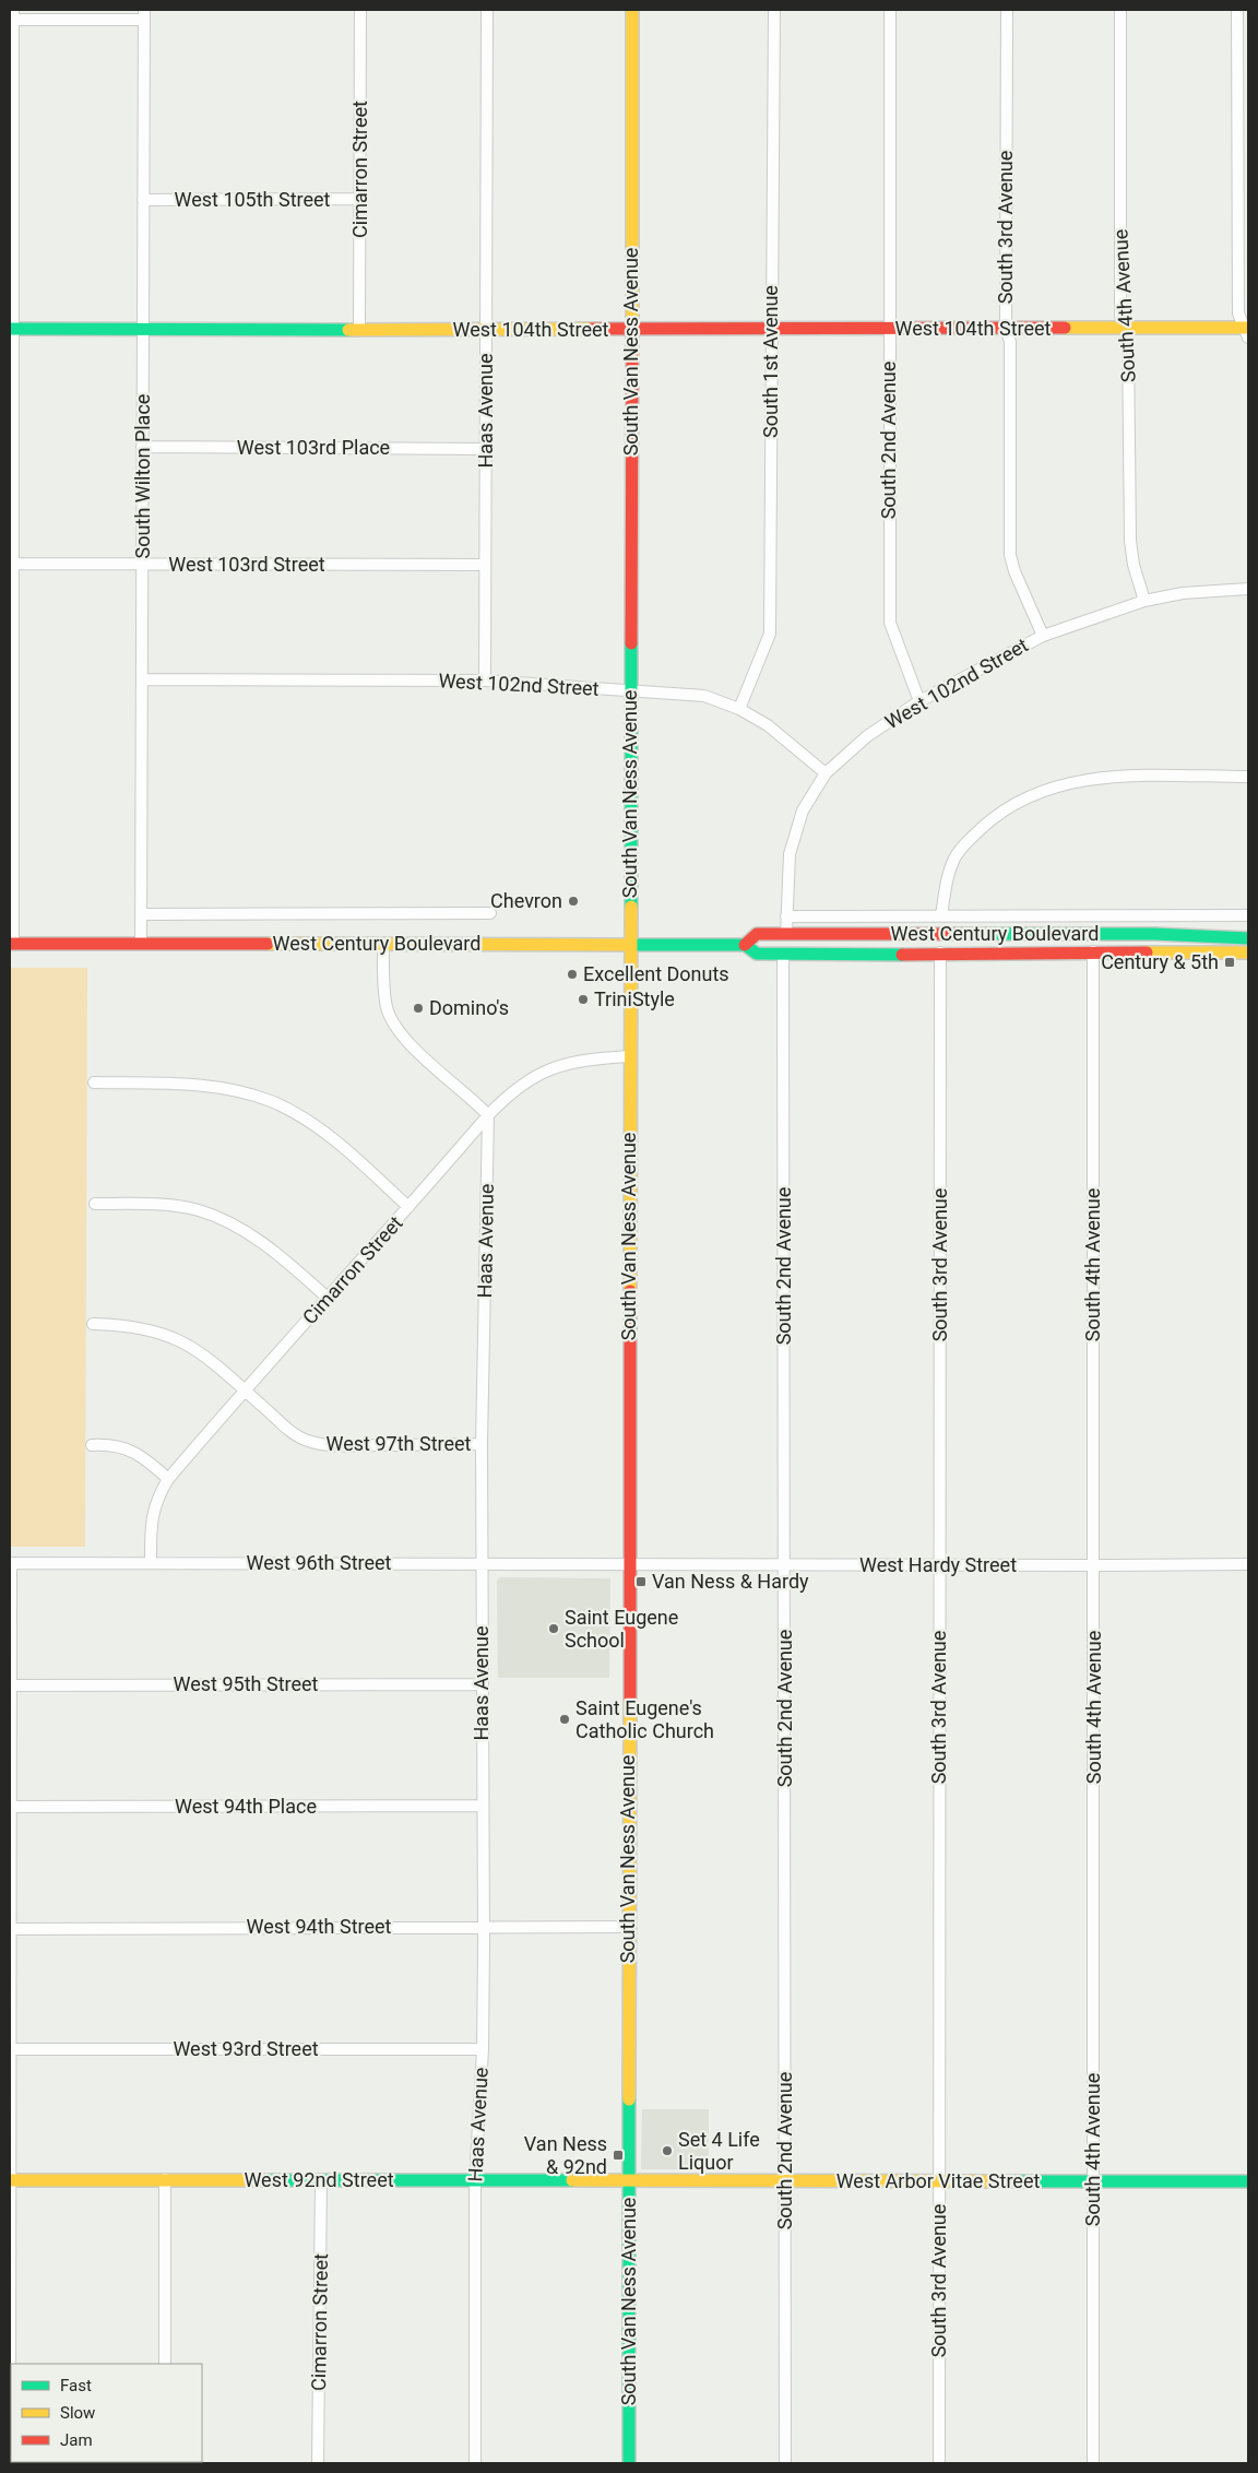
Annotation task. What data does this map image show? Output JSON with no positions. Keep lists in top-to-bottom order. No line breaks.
{"streets":{"street":["Cimarron Street","West 105th Street","South 3rd Avenue","South 4th Avenue","West 104th Street","South Van Ness Avenue","South 1st Avenue","Haas Avenue","South 2nd Avenue","West 103rd Place","South Wilton Place","West 103rd Street","West 102nd Street","West Century Boulevard","West 97th Street","West 96th Street","West Hardy Street","West 95th Street","West 94th Place","West 94th Street","West 93rd Street","West 92nd Street","West Arbor Vitae Street"]},"crossings":[["Cimarron Street","West 105th Street"],["Cimarron Street","West 104th Street"],["Cimarron Street","South Van Ness Avenue"],["Cimarron Street","Haas Avenue"],["Cimarron Street","West 97th Street"],["Cimarron Street","West 96th Street"],["Cimarron Street","West 92nd Street"],["West 105th Street","South Wilton Place"],["South 3rd Avenue","West 104th Street"],["South 3rd Avenue","West 102nd Street"],["South 3rd Avenue","West Century Boulevard"],["South 3rd Avenue","West Hardy Street"],["South 3rd Avenue","West Arbor Vitae Street"],["South 4th Avenue","West 104th Street"],["South 4th Avenue","West 102nd Street"],["South 4th Avenue","West Century Boulevard"],["South 4th Avenue","West Hardy Street"],["South 4th Avenue","West Arbor Vitae Street"],["West 104th Street","South Van Ness Avenue"],["West 104th Street","South 1st Avenue"],["West 104th Street","Haas Avenue"],["West 104th Street","South 2nd Avenue"],["West 104th Street","South Wilton Place"],["South Van Ness Avenue","West 102nd Street"],["South Van Ness Avenue","West Century Boulevard"],["South Van Ness Avenue","West 96th Street"],["South Van Ness Avenue","West Hardy Street"],["South Van Ness Avenue","West 94th Street"],["South Van Ness Avenue","West 92nd Street"],["South Van Ness Avenue","West Arbor Vitae Street"],["South 1st Avenue","West 102nd Street"],["Haas Avenue","West 103rd Place"],["Haas Avenue","West 103rd Street"],["Haas Avenue","West 102nd Street"],["Haas Avenue","West 97th Street"],["Haas Avenue","West 96th Street"],["Haas Avenue","West 95th Street"],["Haas Avenue","West 94th Place"],["Haas Avenue","West 94th Street"],["Haas Avenue","West 93rd Street"],["Haas Avenue","West 92nd Street"],["South 2nd Avenue","West 102nd Street"],["South 2nd Avenue","West Century Boulevard"],["South 2nd Avenue","West Hardy Street"],["South 2nd Avenue","West Arbor Vitae Street"],["West 103rd Place","South Wilton Place"],["South Wilton Place","West 103rd Street"],["South Wilton Place","West 102nd Street"],["South Wilton Place","West Century Boulevard"],["West 96th Street","West Hardy Street"],["West 92nd Street","West Arbor Vitae Street"]],"places":{"other":["Chevron","Excellent Donuts","TriniStyle","Domino's","Saint Eugene School","Saint Eugene's Catholic Church","Set 4 Life Liquor"],"transit":["Century & 5th","Van Ness & Hardy","Van Ness & 92nd"]},"legend":["Fast","Slow","Jam"]}
